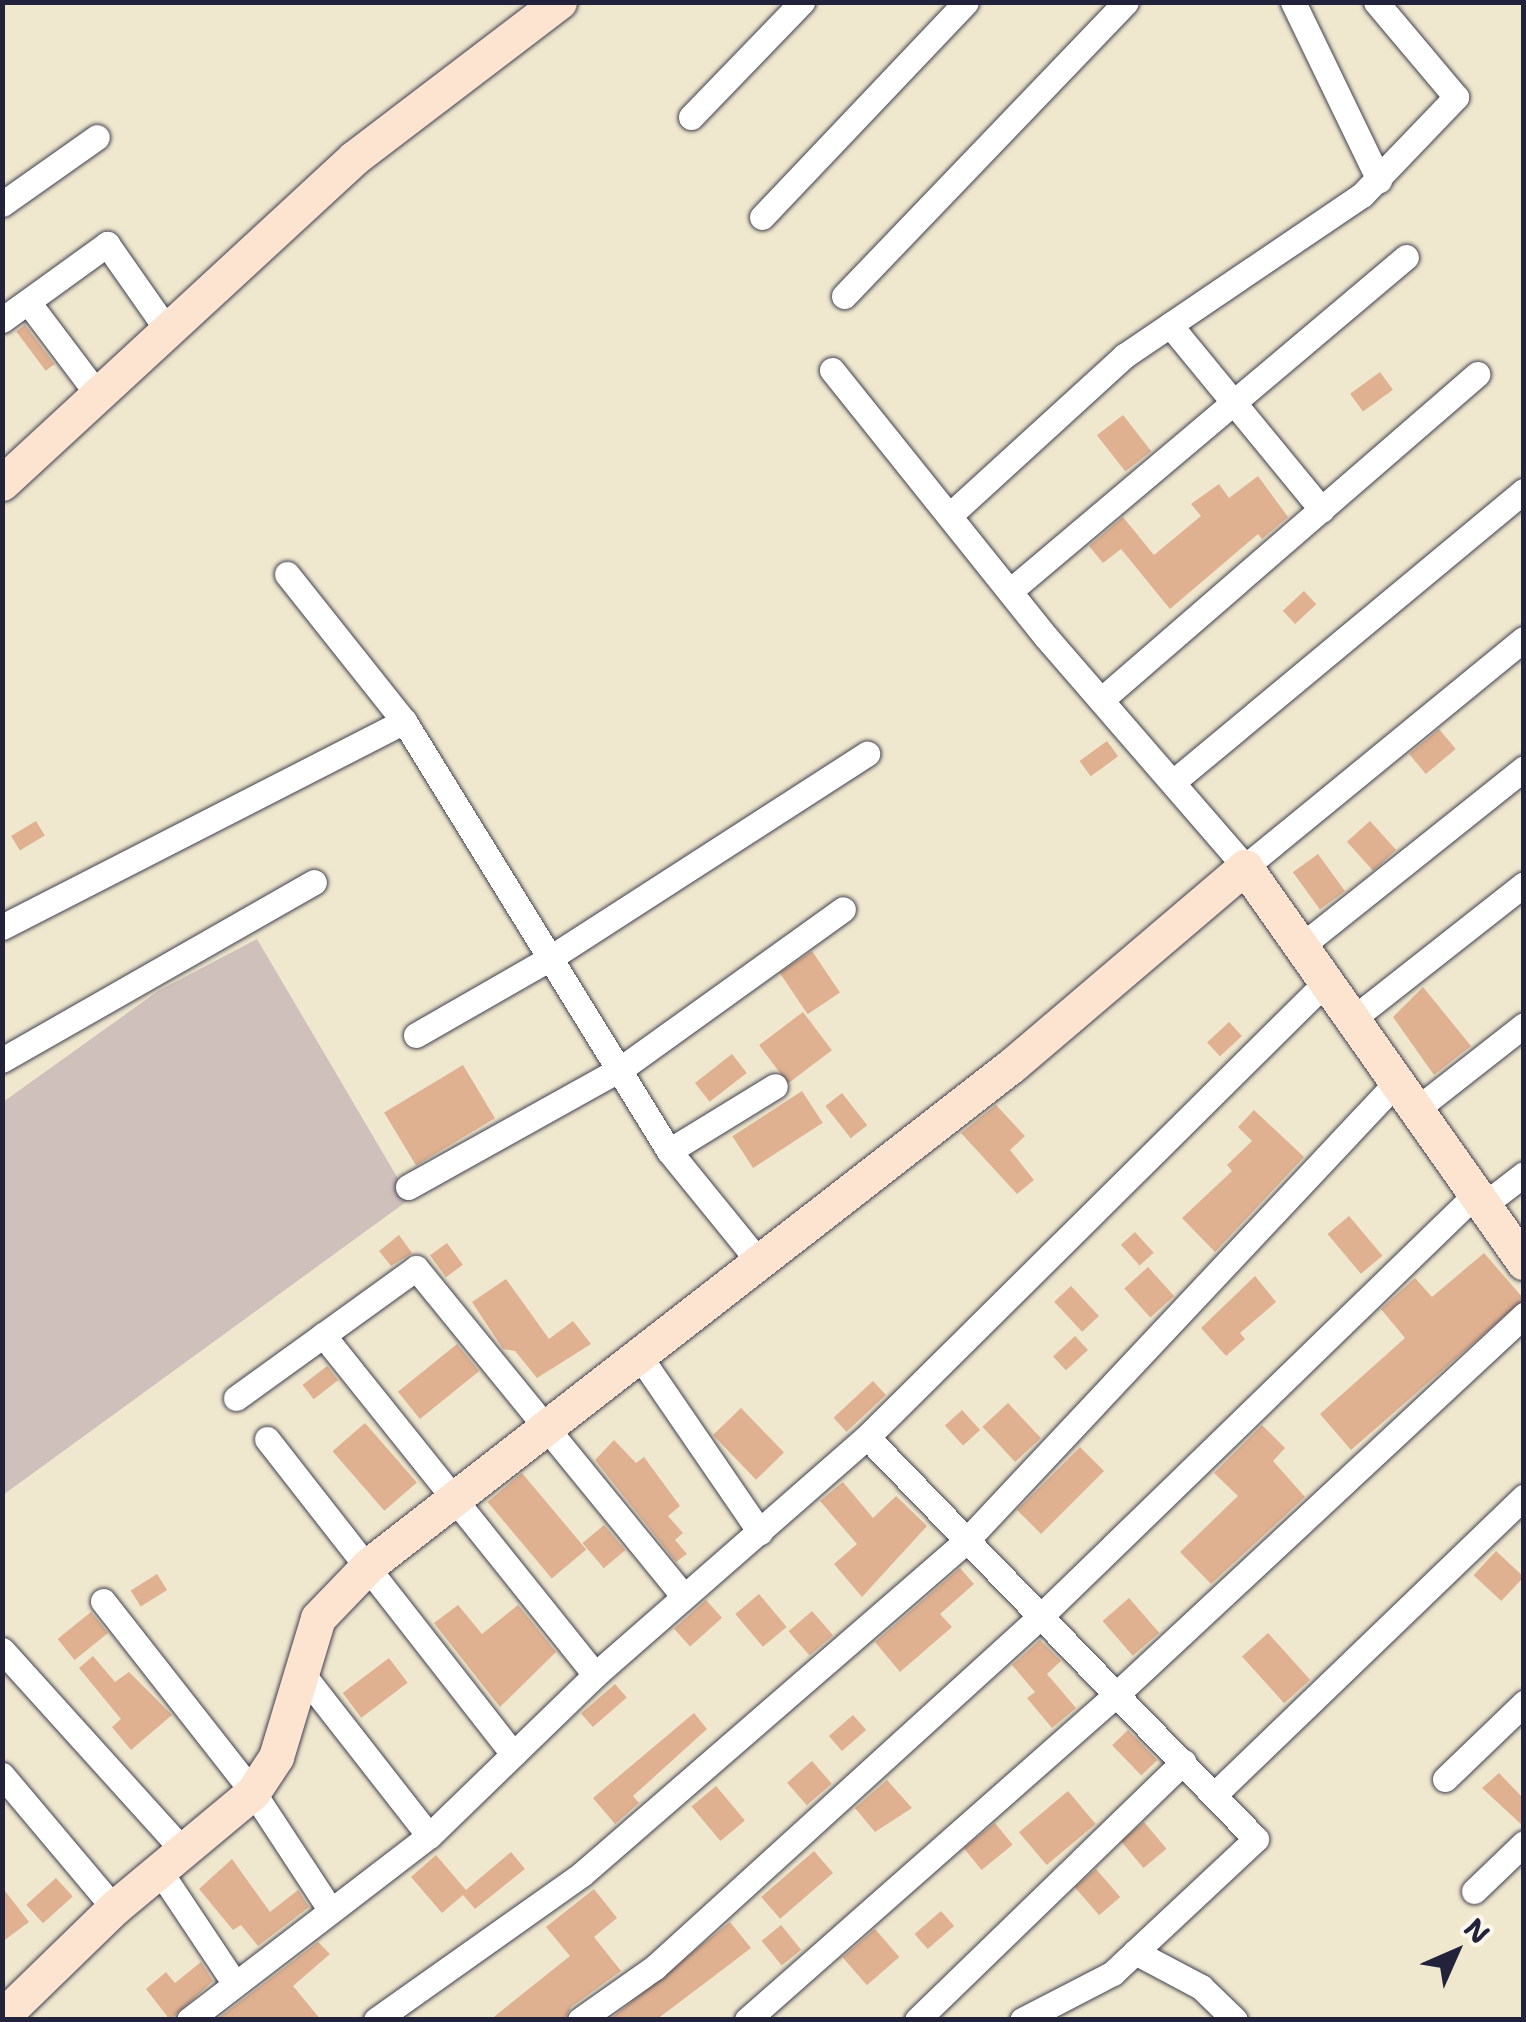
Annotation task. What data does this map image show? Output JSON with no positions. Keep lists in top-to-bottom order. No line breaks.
{"north":"top right"}
